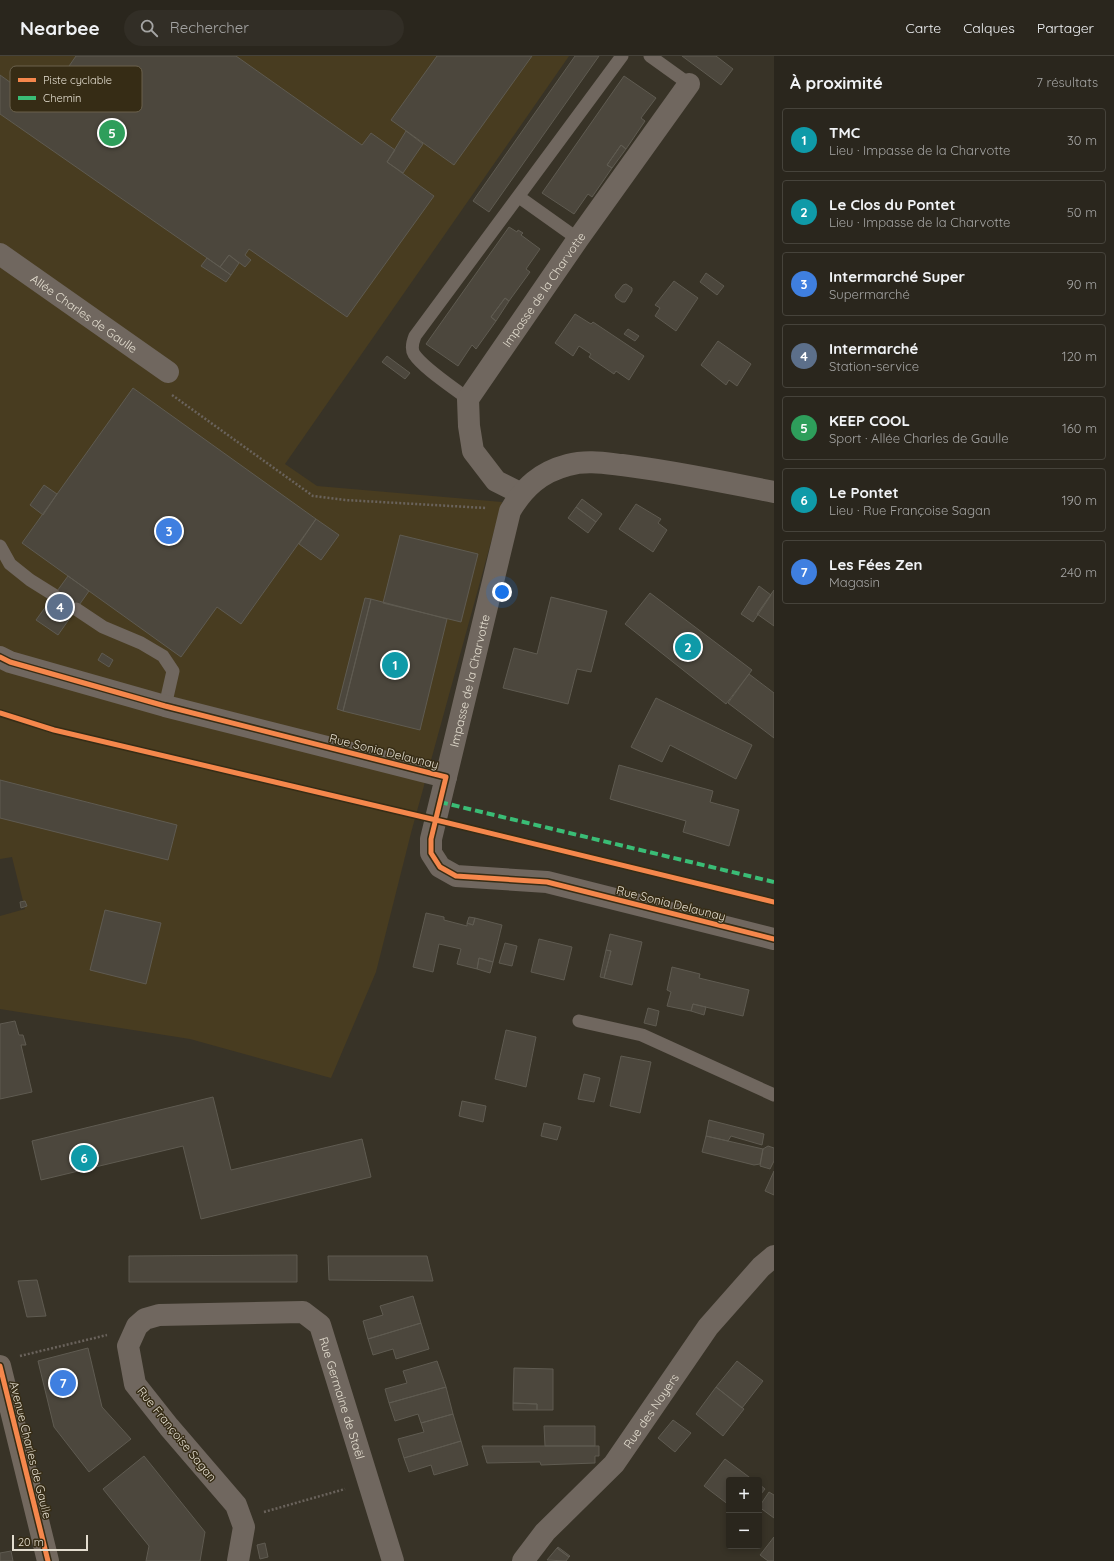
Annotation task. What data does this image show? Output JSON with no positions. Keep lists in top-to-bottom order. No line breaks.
{"streets":{"main road":["Avenue Charles de Gaulle"],"street":["Impasse de la Charvotte","Allée Charles de Gaulle","Rue Sonia Delaunay","Rue Germaine de Staël","Rue des Noyers","Rue Françoise Sagan"]},"crossings":[["Impasse de la Charvotte","Rue Sonia Delaunay"],["Rue Germaine de Staël","Rue Françoise Sagan"]],"legend":["Piste cyclable","Chemin"],"scale_bar":"20 m","page":{"header":"Nearbee","search":"Rechercher","nav":["Carte","Calques","Partager"],"heading":["À proximité","7 résultats"],"list":[{"mark":"1","name":"TMC","note":"Lieu · Impasse de la Charvotte","value":"30 m"},{"mark":"2","name":"Le Clos du Pontet","note":"Lieu · Impasse de la Charvotte","value":"50 m"},{"mark":"3","name":"Intermarché Super","note":"Supermarché","value":"90 m"},{"mark":"4","name":"Intermarché","note":"Station-service","value":"120 m"},{"mark":"5","name":"KEEP COOL","note":"Sport · Allée Charles de Gaulle","value":"160 m"},{"mark":"6","name":"Le Pontet","note":"Lieu · Rue Françoise Sagan","value":"190 m"},{"mark":"7","name":"Les Fées Zen","note":"Magasin","value":"240 m"}],"pins":["5","3","4","2","1","6","7"],"map_buttons":["+","−"],"scale":"20 m"}}
